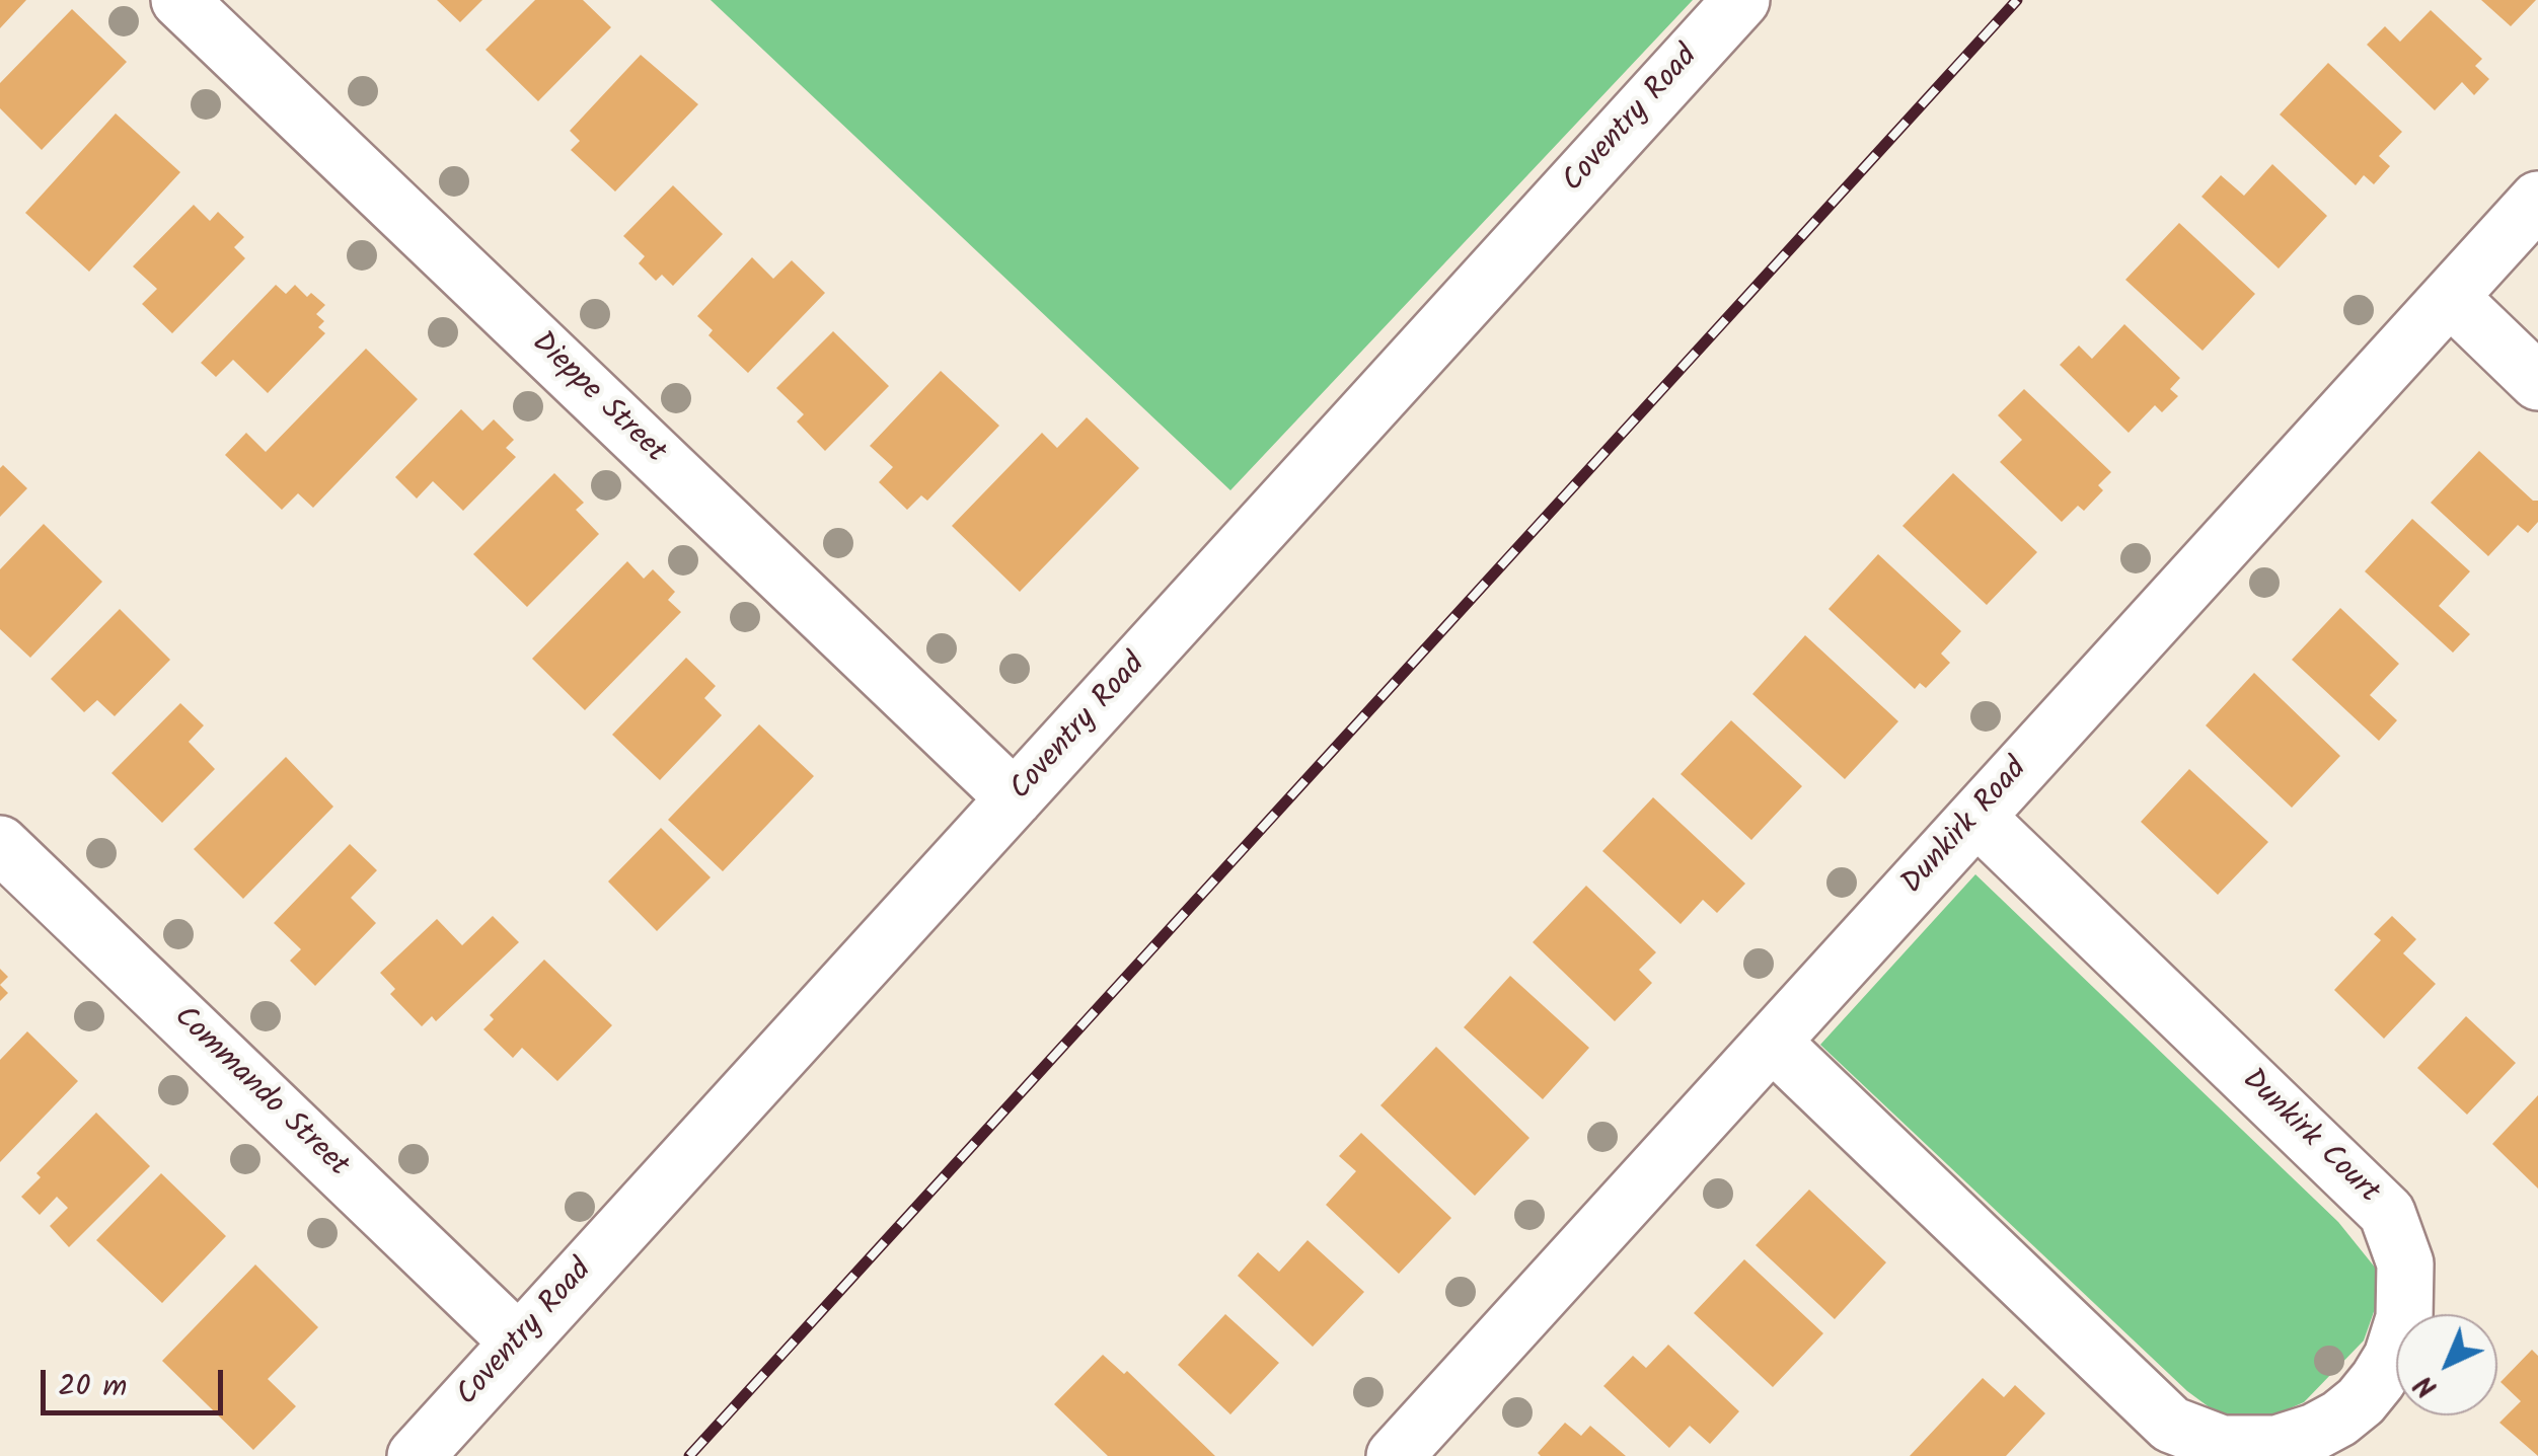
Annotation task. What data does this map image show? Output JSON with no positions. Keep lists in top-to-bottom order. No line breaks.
{"streets":{"street":["Coventry Road","Dieppe Street","Dunkirk Road","Commando Street","Dunkirk Court"]},"crossings":[["Coventry Road","Dieppe Street"],["Coventry Road","Commando Street"],["Dunkirk Road","Dunkirk Court"]],"scale_bar":"20 m","north":"bottom left"}
